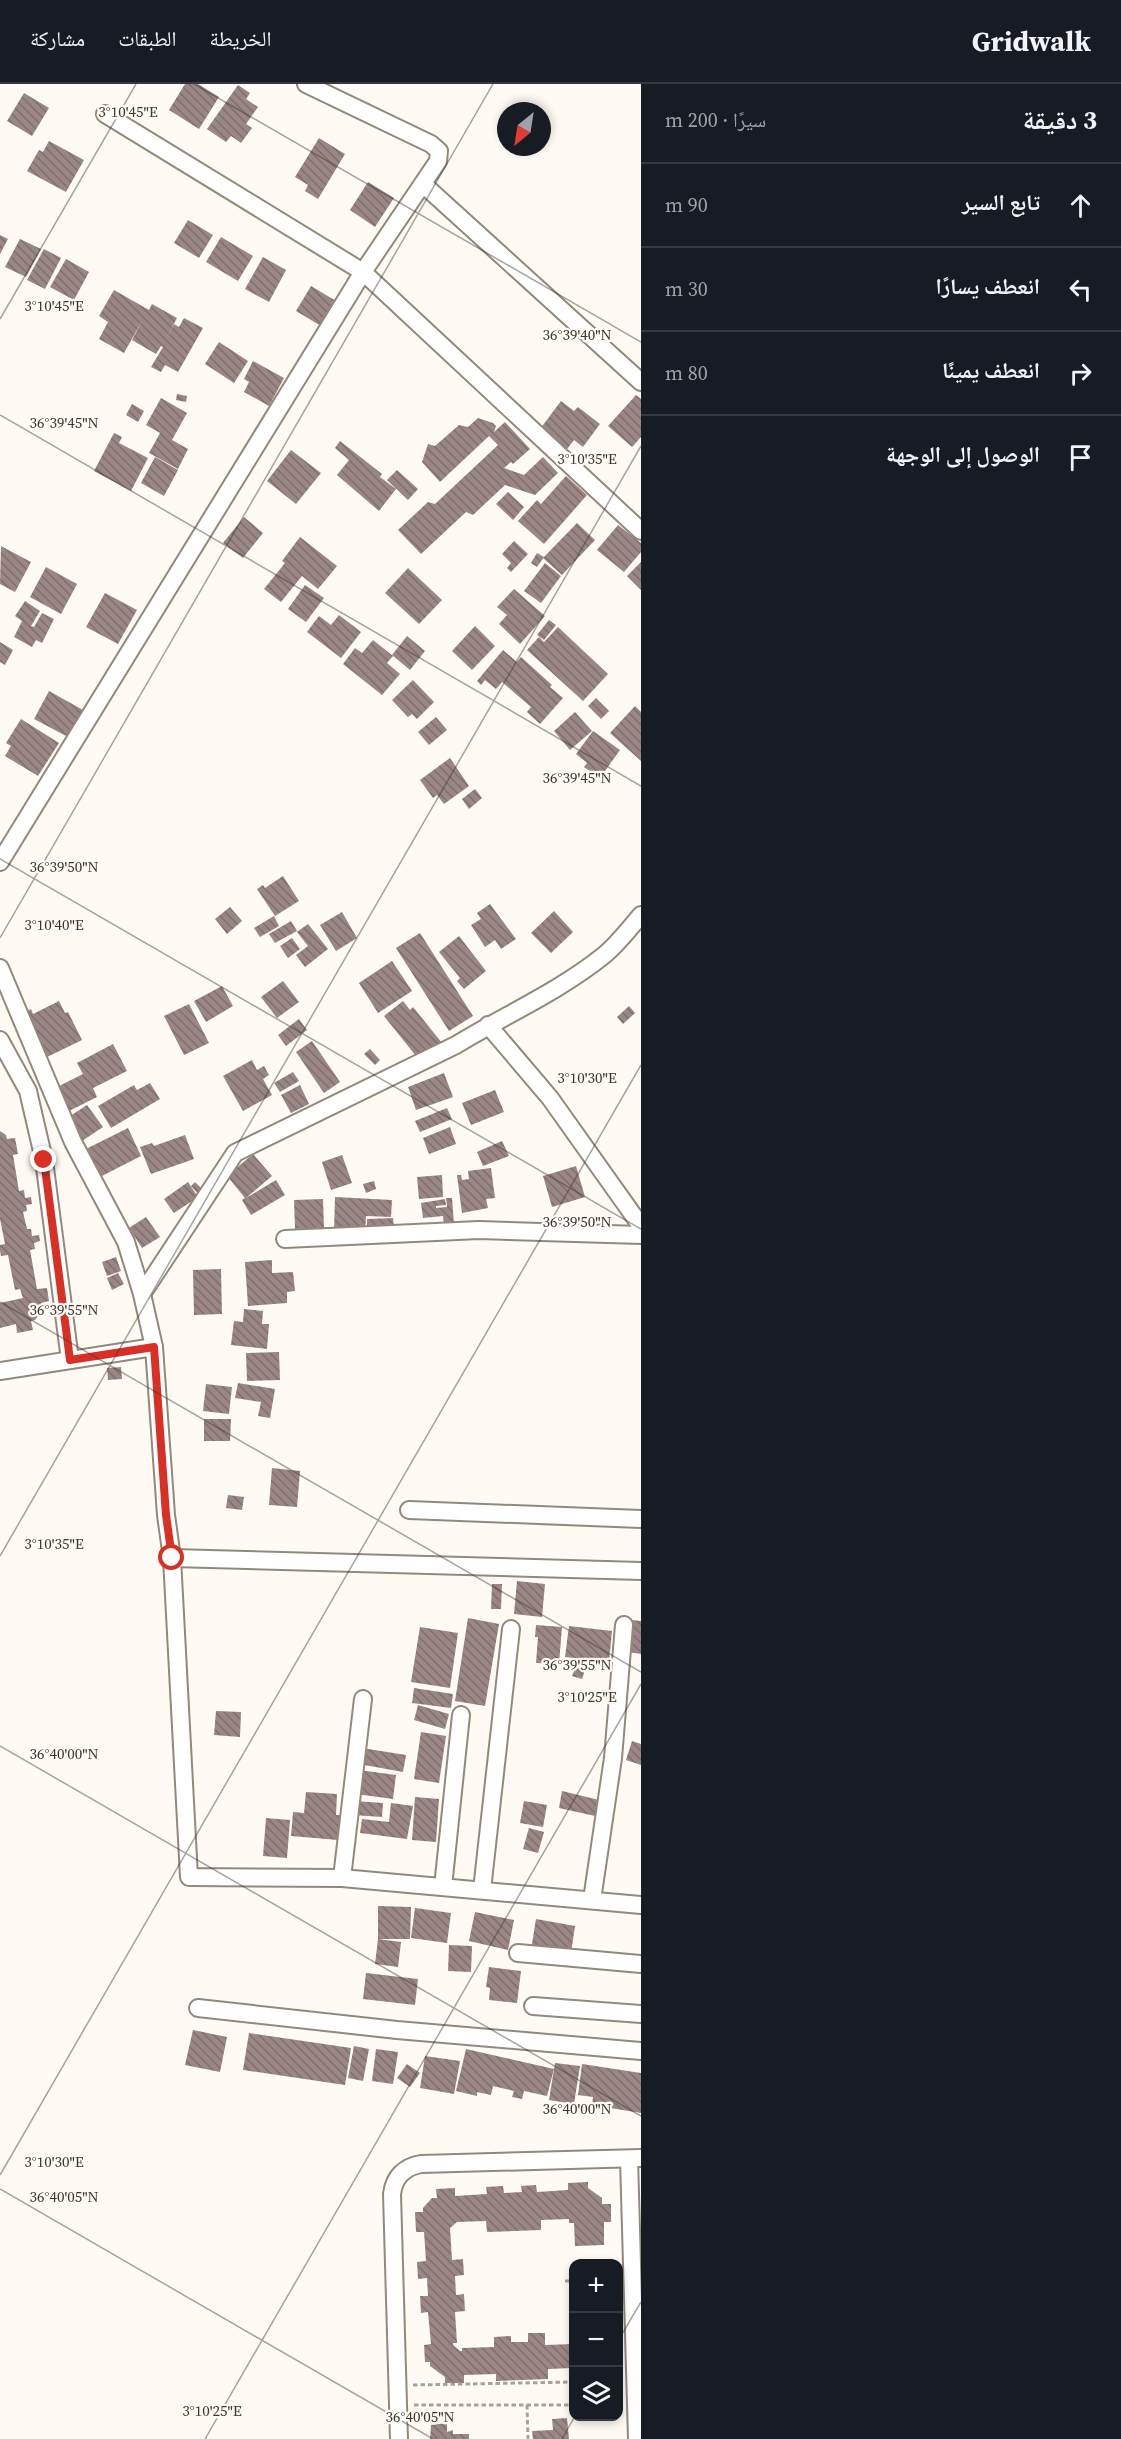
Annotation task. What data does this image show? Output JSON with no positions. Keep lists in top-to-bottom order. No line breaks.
{"north":"bottom left","page":{"header":"Gridwalk","nav":["الخريطة","الطبقات","مشاركة"],"heading":["3 دقيقة","سيرًا · 200 m"],"list":[["تابع السير","90 m"],["انعطف يسارًا","30 m"],["انعطف يمينًا","80 m"],"الوصول إلى الوجهة"],"map_buttons":["+","−"]},"coordinates":["3°10'45\"E","36°39'40\"N","36°39'45\"N","3°10'35\"E","36°39'50\"N","3°10'40\"E","3°10'30\"E","36°39'55\"N","3°10'25\"E","36°40'00\"N","36°40'05\"N"]}
